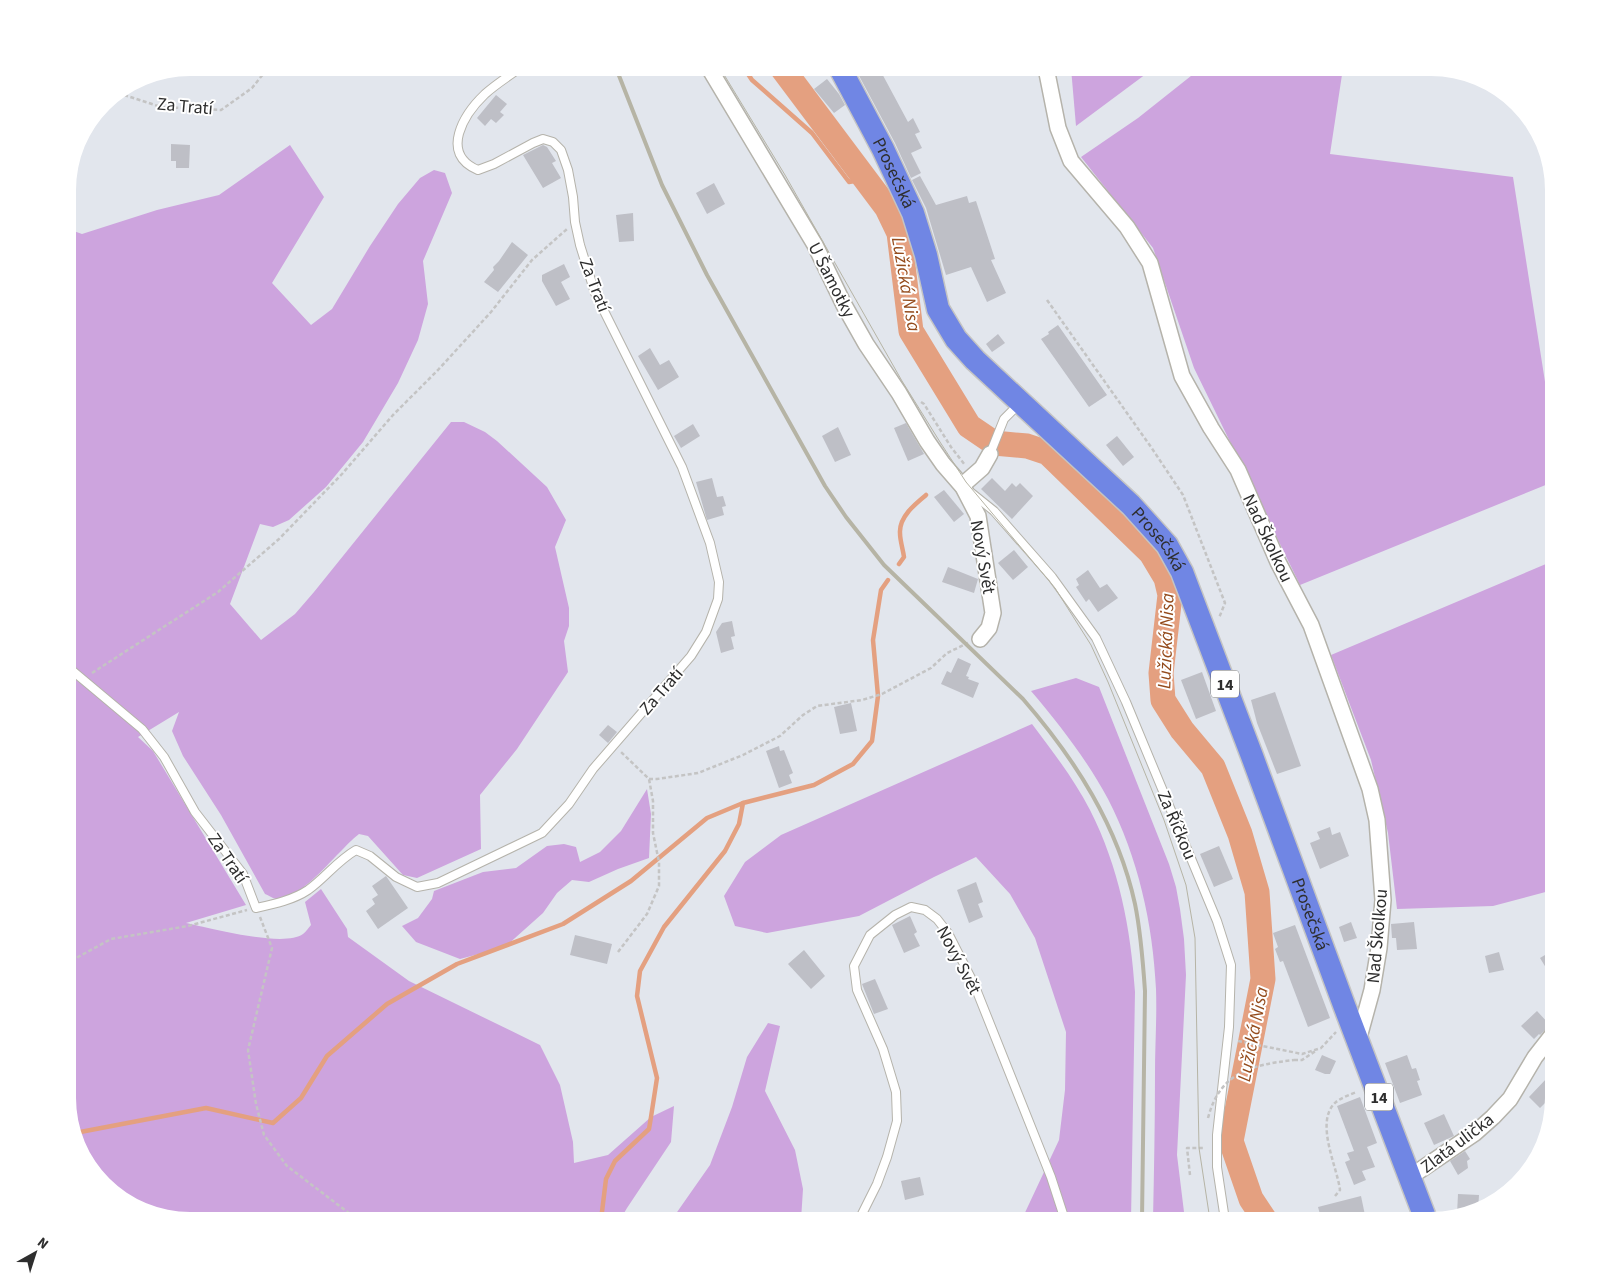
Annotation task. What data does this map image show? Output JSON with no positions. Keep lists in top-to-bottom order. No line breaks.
{"streets":{"main road":["Prosečská","14"],"street":["U Šamotky","Nad Školkou","Nový Svět","Zlatá ulička"],"lane":["Za Tratí","Za Říčkou"]},"crossings":[["Prosečská","Nad Školkou"],["Prosečská","Zlatá ulička"],["U Šamotky","Nový Svět"],["U Šamotky","Za Říčkou"],["Nový Svět","Za Říčkou"]],"water":["Lužická Nisa"],"north":"top right"}
